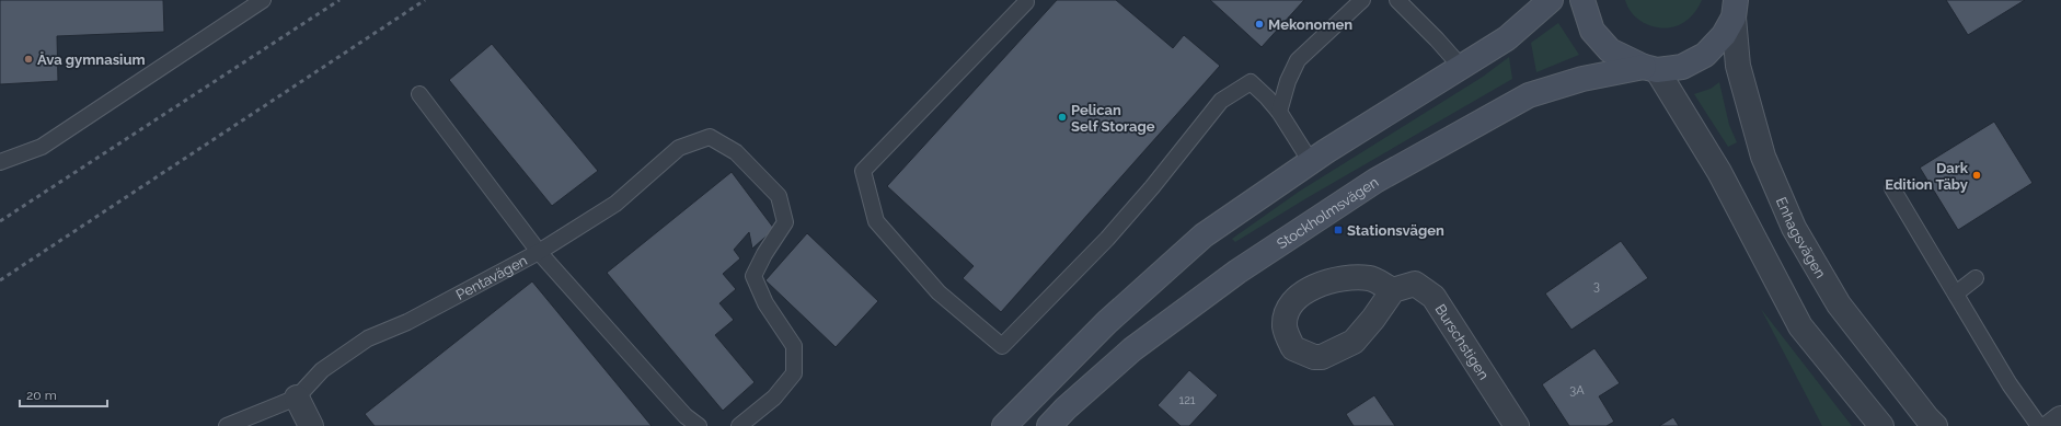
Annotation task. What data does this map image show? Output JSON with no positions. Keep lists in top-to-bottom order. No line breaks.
{"streets":{"main road":["Stockholmsvägen"],"street":["Enhagsvägen","Burschstigen"],"lane":["Pentavägen"]},"crossings":[["Stockholmsvägen","Enhagsvägen"]],"places":{"other":["Mekonomen","Åva gymnasium","Pelican Self Storage","Dark Edition Täby"],"transit":["Stationsvägen"]},"house_numbers":["3","3A","121"],"scale_bar":"20 m"}
